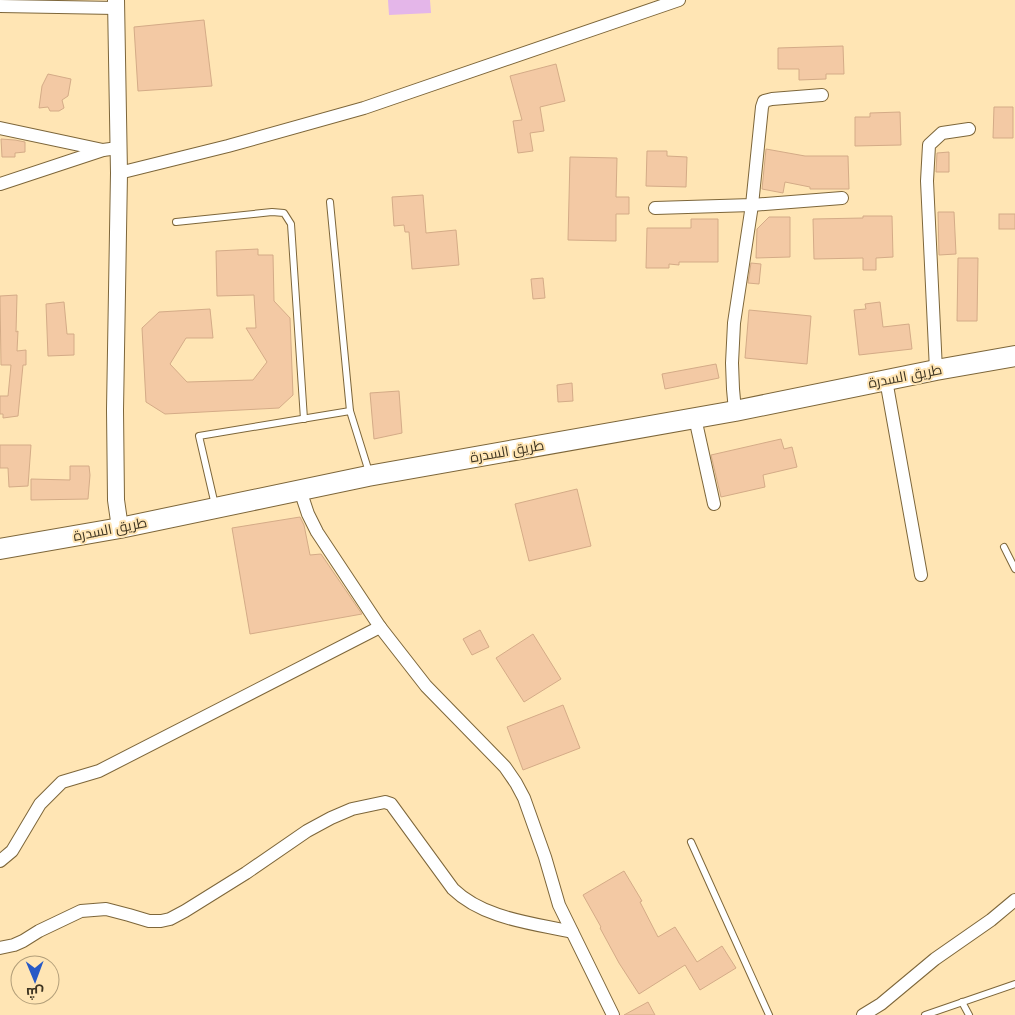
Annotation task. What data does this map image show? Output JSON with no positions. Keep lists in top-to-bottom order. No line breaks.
{"streets":{"main road":["طريق السدرة"]},"north":"bottom"}
